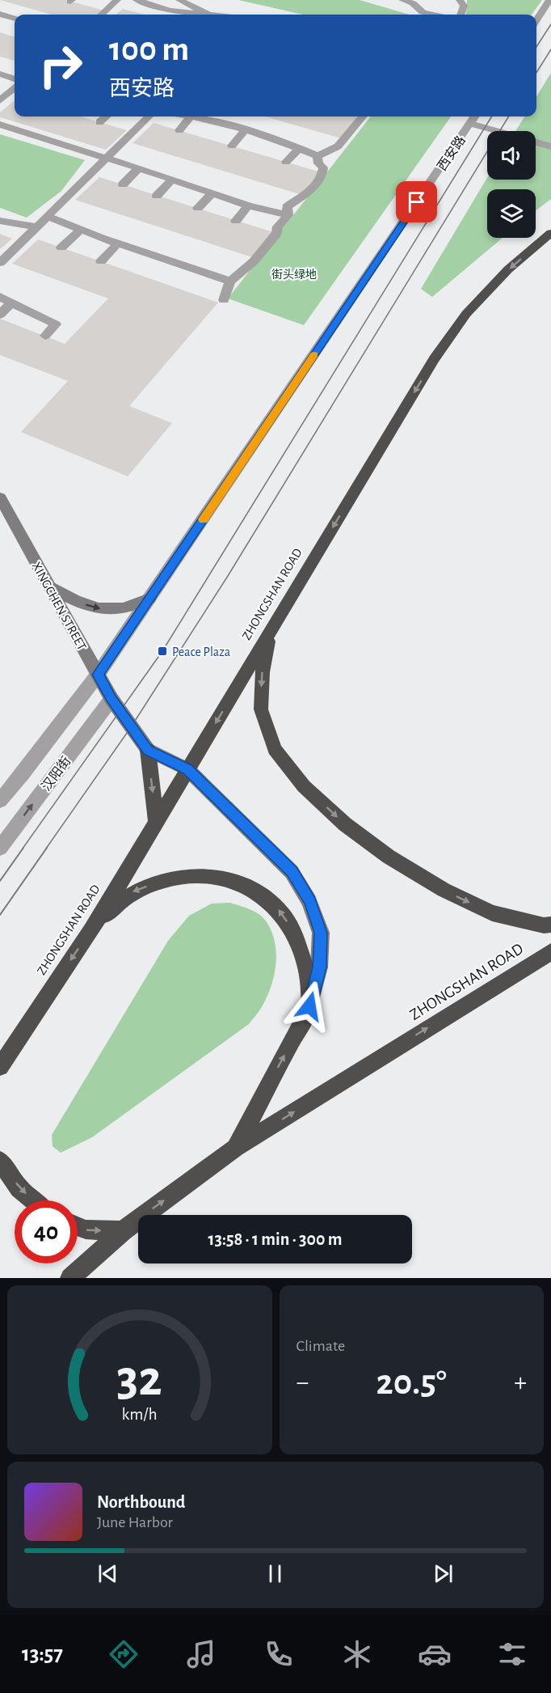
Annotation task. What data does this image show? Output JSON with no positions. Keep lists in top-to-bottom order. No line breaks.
{"streets":{"highway":["ZHONGSHAN ROAD"],"street":["西安路","XINGCHEN STREET","汉阳街"]},"crossings":[["西安路","XINGCHEN STREET"],["ZHONGSHAN ROAD","XINGCHEN STREET"],["XINGCHEN STREET","汉阳街"]],"one_way":["汉阳街"],"parks":["街头绿地"],"places":{"transit":["Peace Plaza"]},"page":{"turn":["100 m","西安路"],"limit":"40","trip":"13:58 · 1 min · 300 m","tile":"Climate","heat":["−","20.5°","+"],"song":["Northbound","June Harbor"],"tabs":"13:57","gauge":["32","km/h"]}}
